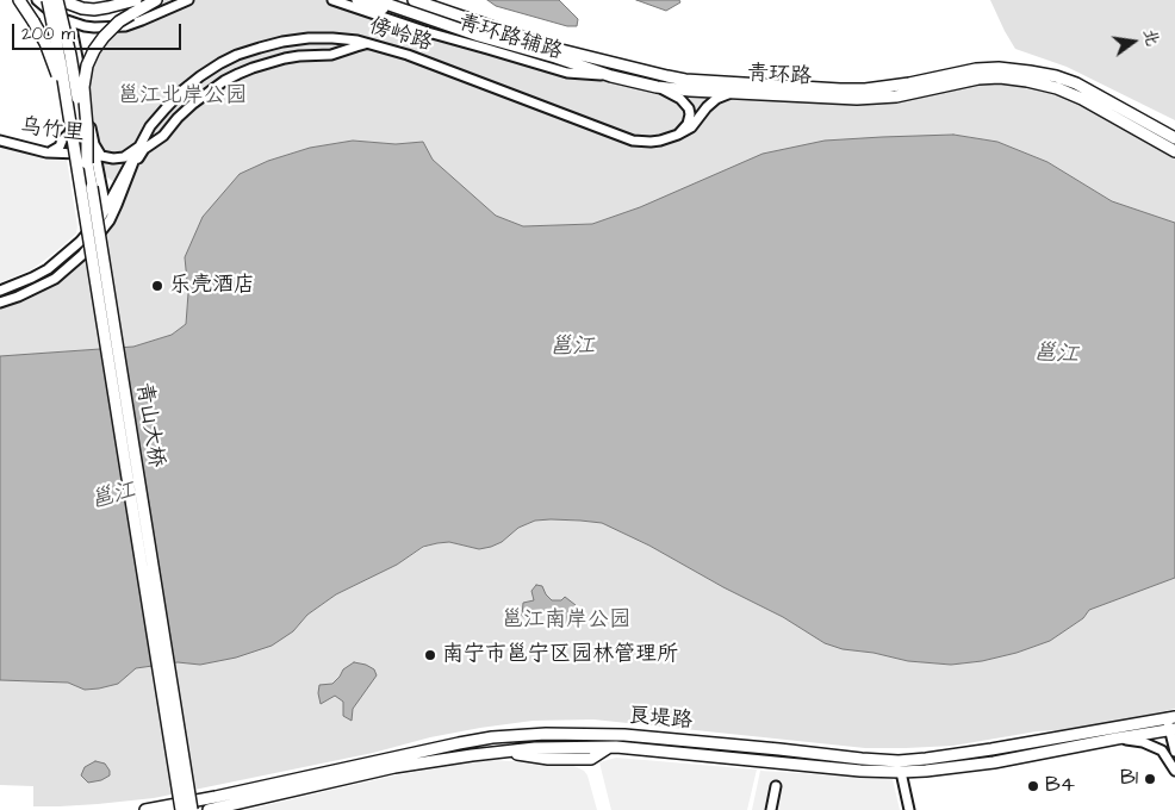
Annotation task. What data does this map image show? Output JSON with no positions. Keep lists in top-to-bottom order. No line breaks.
{"streets":{"main road":["青环路","青山大桥","良堤路"],"street":["傍岭路","青环路辅路","乌竹里"]},"crossings":[["傍岭路","乌竹里"],["青环路辅路","青环路"]],"water":["邕江"],"parks":["邕江北岸公园","邕江南岸公园"],"places":["乐壳酒店","南宁市邕宁区园林管理所","B1","B4"],"scale_bar":"200 m","north":"right"}
